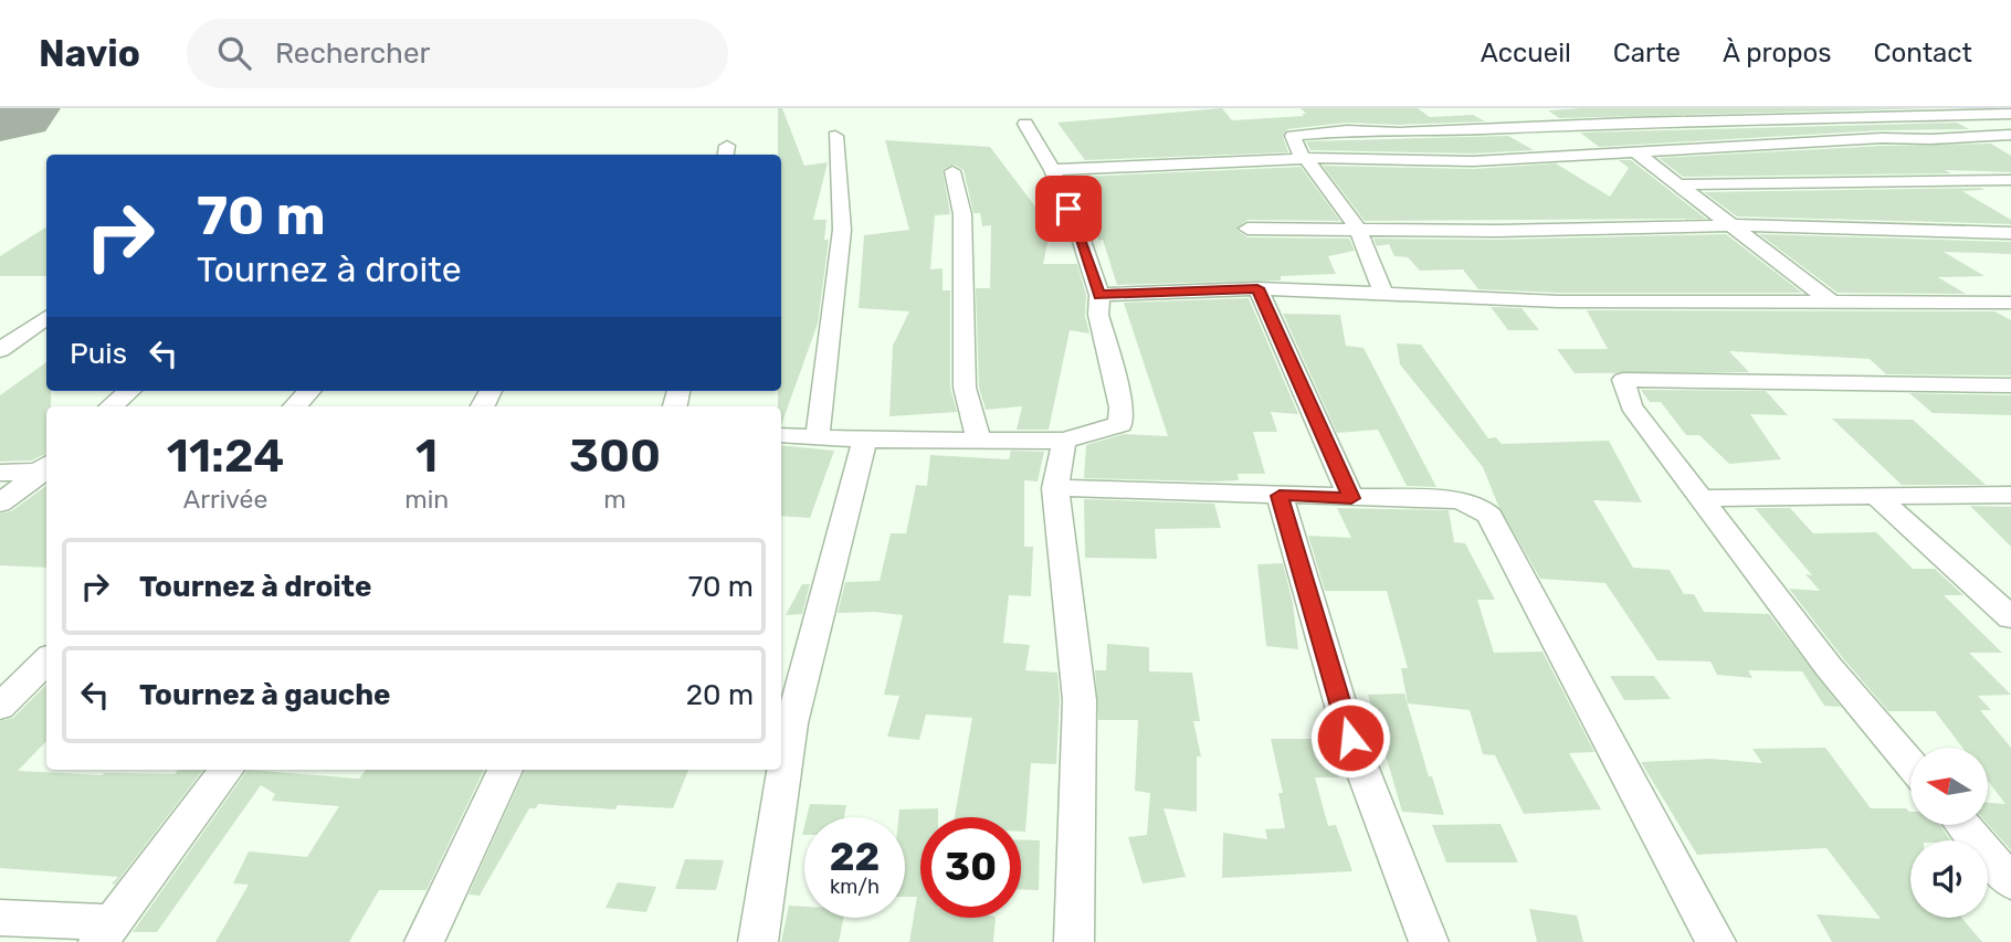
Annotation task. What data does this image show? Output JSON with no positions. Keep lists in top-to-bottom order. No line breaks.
{"north":"left","page":{"header":"Navio","search":"Rechercher","nav":["Accueil","Carte","À propos","Contact"],"turn":["70 m","Tournez à droite"],"then":"Puis","eta":["11:24","Arrivée","1","min","300","m"],"list":[{"name":"Tournez à droite","value":"70 m"},{"name":"Tournez à gauche","value":"20 m"}],"speed":"22 km/h","limit":"30"}}
